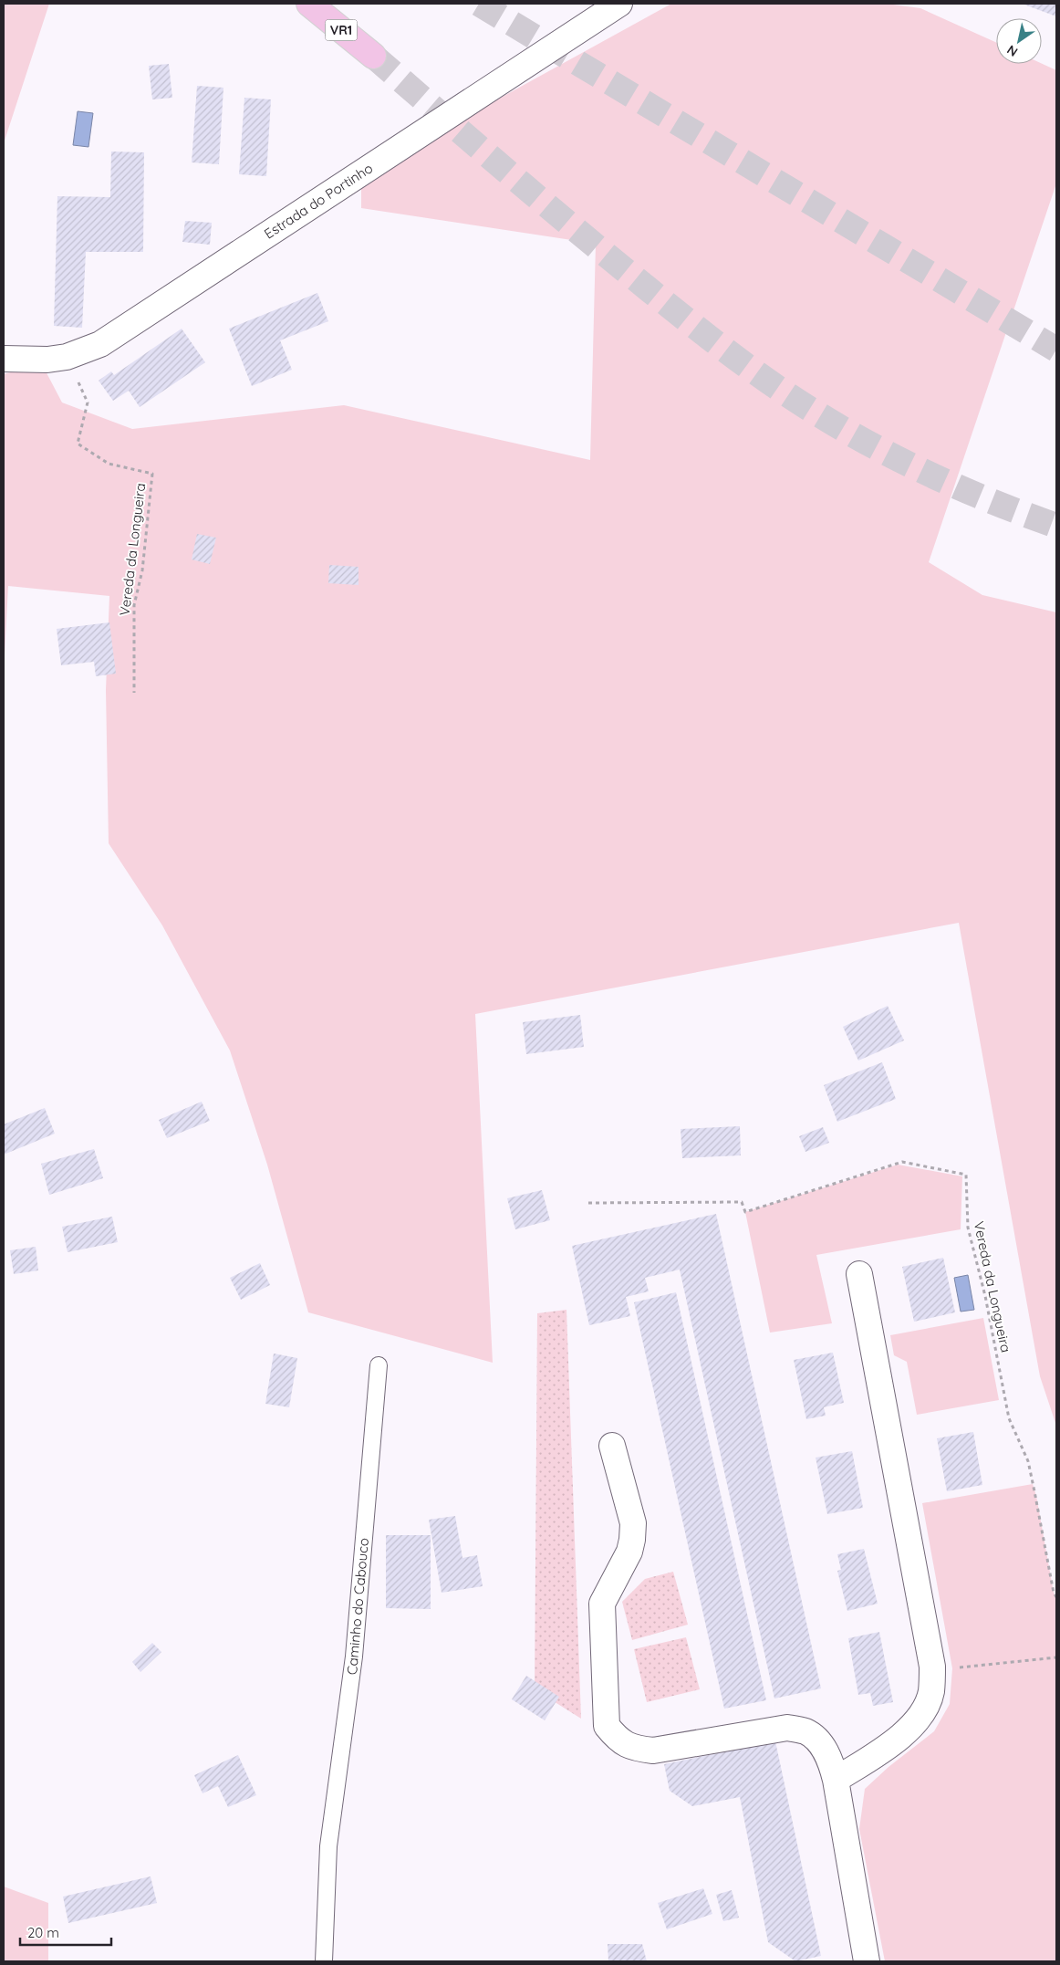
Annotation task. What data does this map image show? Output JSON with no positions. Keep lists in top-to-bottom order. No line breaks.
{"streets":{"highway":["VR1"],"street":["Estrada do Portinho"],"lane":["Caminho do Cabouco"],"path":["Vereda da Longueira"]},"crossings":[["Estrada do Portinho","Vereda da Longueira"]],"scale_bar":"20 m","north":"bottom left"}
